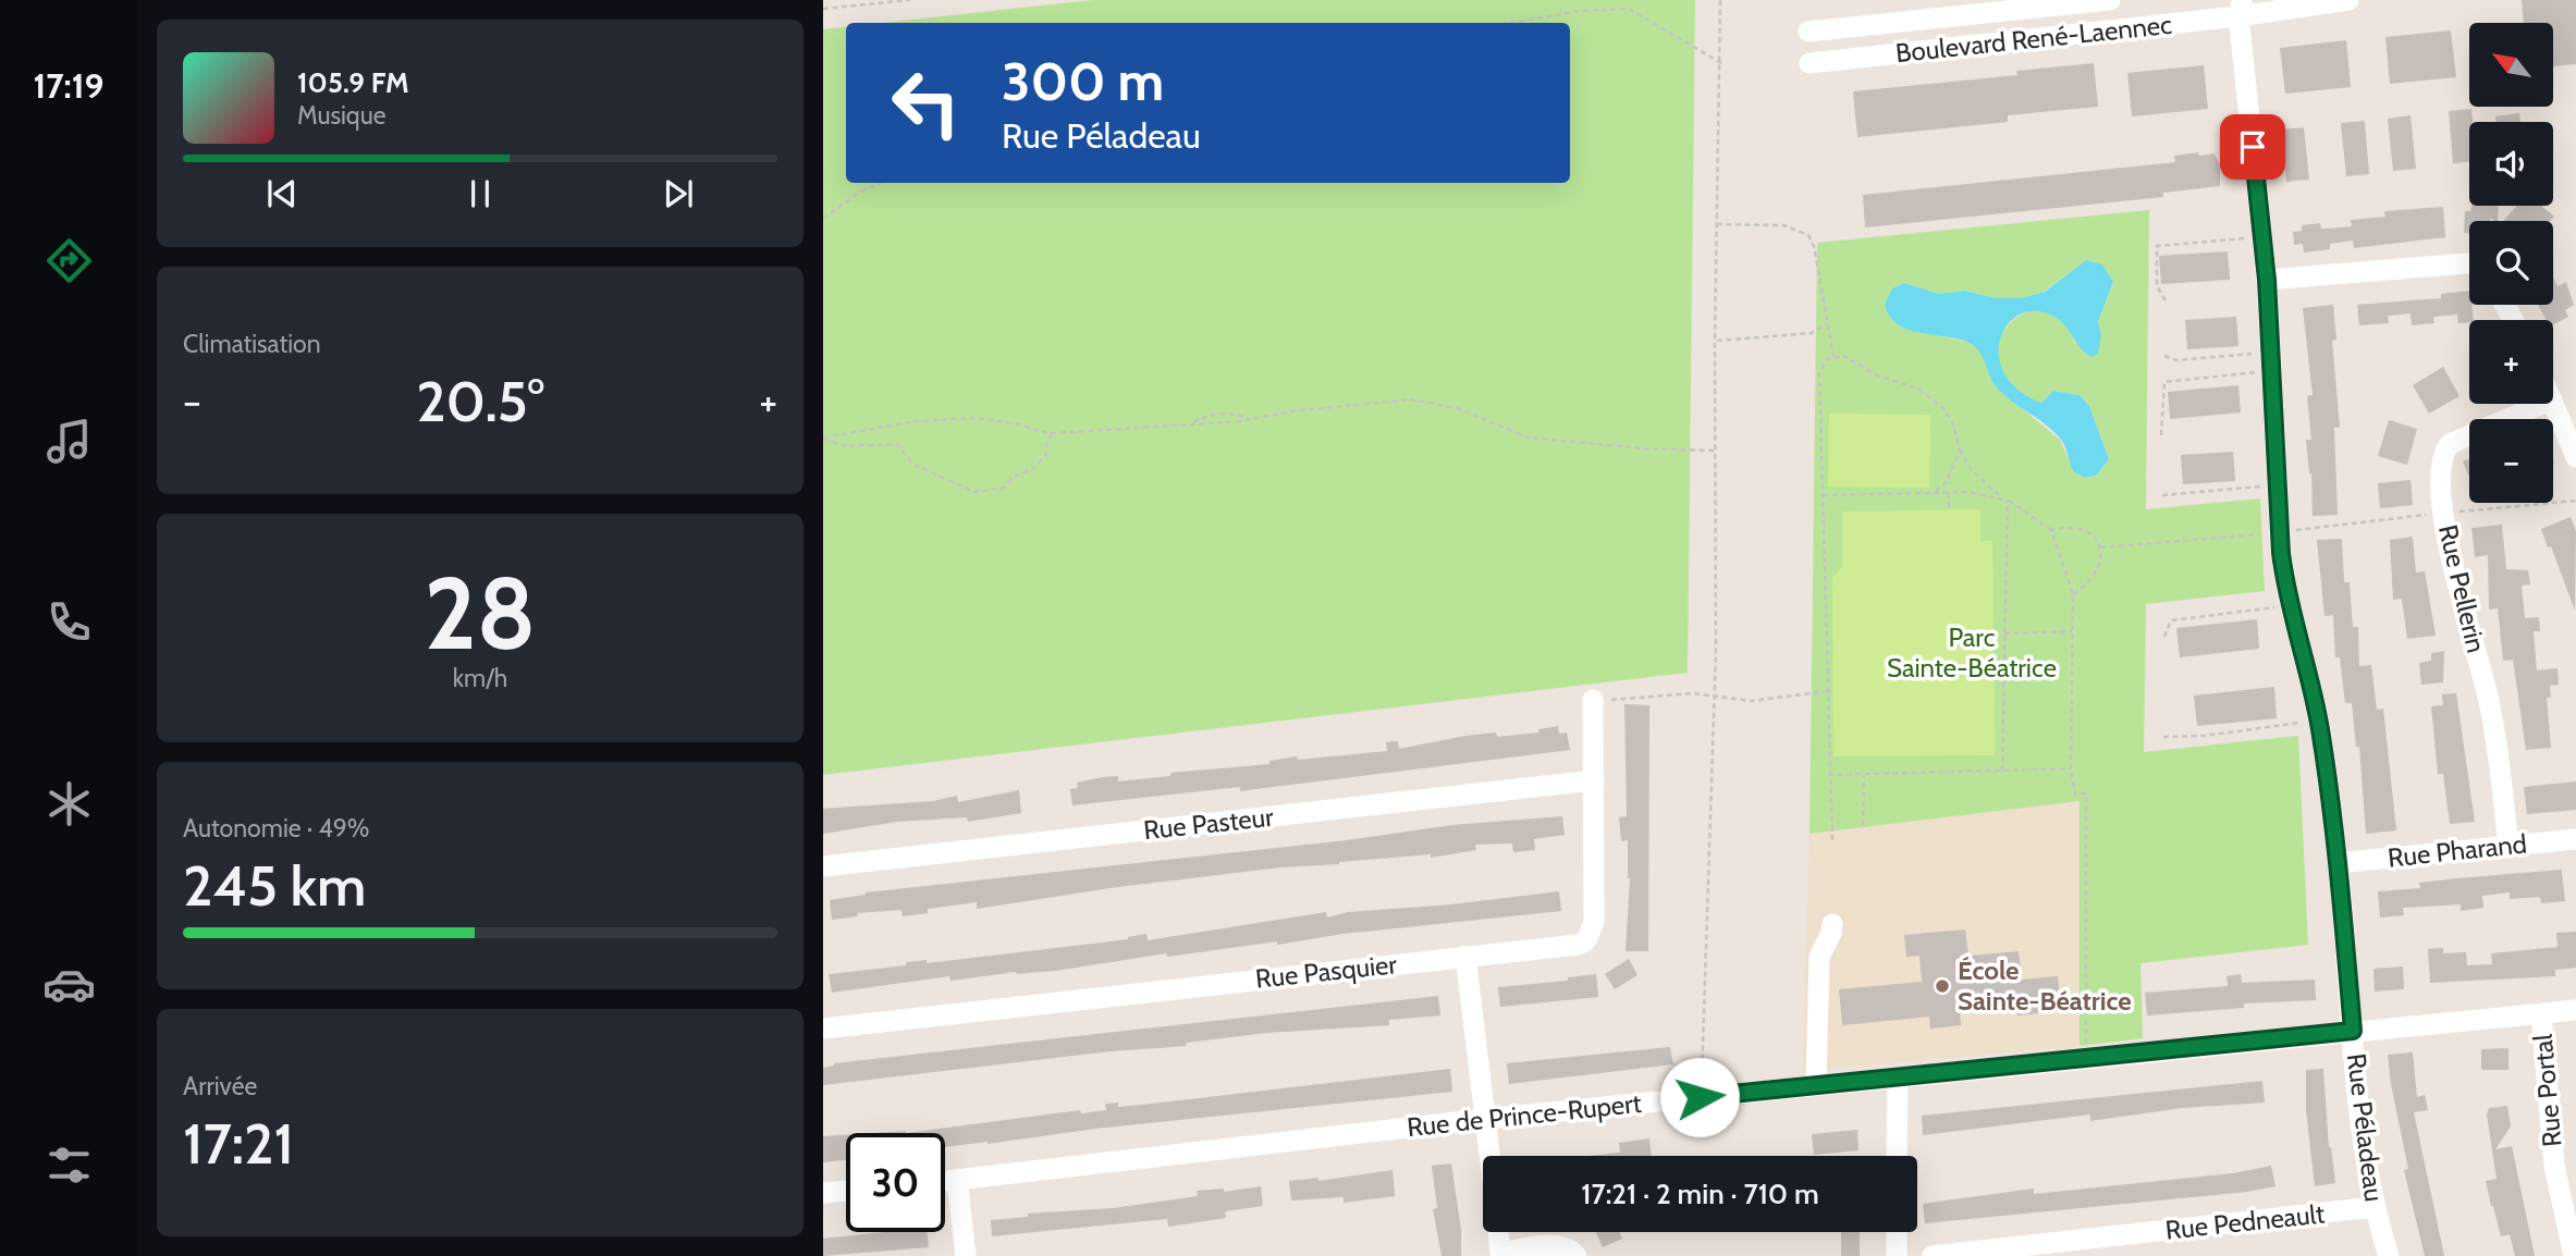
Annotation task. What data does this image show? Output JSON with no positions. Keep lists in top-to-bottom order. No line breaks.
{"streets":{"street":["Boulevard René-Laennec","Rue Pellerin","Rue Pasteur","Rue Pharand","Rue Pasquier","Rue Portal","Rue de Prince-Rupert","Rue Péladeau","Rue Pedneault"]},"crossings":[["Boulevard René-Laennec","Rue Péladeau"],["Rue Pellerin","Rue Pharand"],["Rue Pasteur","Rue Pasquier"],["Rue Pharand","Rue Péladeau"],["Rue Portal","Rue de Prince-Rupert"],["Rue de Prince-Rupert","Rue Péladeau"],["Rue Péladeau","Rue Pedneault"]],"parks":["Parc Sainte-Béatrice"],"places":["École Sainte-Béatrice"],"north":"top left","page":{"tabs":"17:19","map_buttons":["+","−"],"turn":["300 m","Rue Péladeau"],"song":["105.9 FM","Musique"],"tile":["Climatisation",["28","km/h"],["Autonomie · 49%","245 km"],["Arrivée","17:21"]],"heat":["−","20.5°","+"],"limit":"30","trip":"17:21 · 2 min · 710 m"}}
